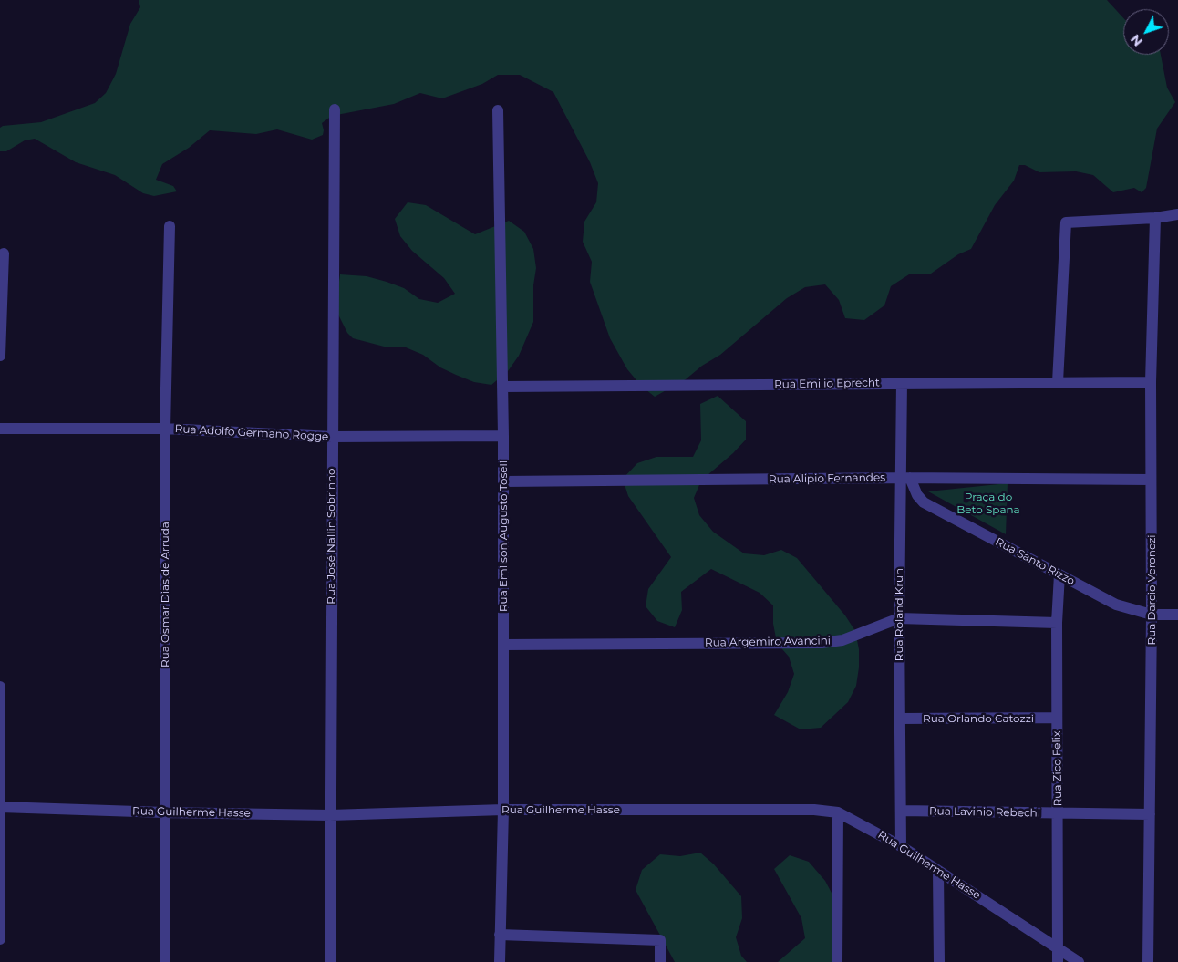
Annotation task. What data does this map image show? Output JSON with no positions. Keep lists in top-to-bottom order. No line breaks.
{"streets":{"street":["Rua Emilio Eprecht","Rua Adolfo Germano Rogge","Rua Alipio Fernandes","Rua José Nallin Sobrinho","Rua Emilson Augusto Toseli","Rua Santo Rizzo","Rua Darcio Veronezi","Rua Osmar Dias de Arruda","Rua Roland Krun","Rua Argemiro Avancini","Rua Orlando Catozzi","Rua Zico Felix","Rua Guilherme Hasse","Rua Lavinio Rebechi"]},"crossings":[["Rua Emilio Eprecht","Rua Emilson Augusto Toseli"],["Rua Emilio Eprecht","Rua Darcio Veronezi"],["Rua Emilio Eprecht","Rua Roland Krun"],["Rua Adolfo Germano Rogge","Rua José Nallin Sobrinho"],["Rua Adolfo Germano Rogge","Rua Emilson Augusto Toseli"],["Rua Adolfo Germano Rogge","Rua Osmar Dias de Arruda"],["Rua Alipio Fernandes","Rua Emilson Augusto Toseli"],["Rua Alipio Fernandes","Rua Santo Rizzo"],["Rua Alipio Fernandes","Rua Darcio Veronezi"],["Rua Alipio Fernandes","Rua Roland Krun"],["Rua José Nallin Sobrinho","Rua Guilherme Hasse"],["Rua Emilson Augusto Toseli","Rua Argemiro Avancini"],["Rua Emilson Augusto Toseli","Rua Guilherme Hasse"],["Rua Santo Rizzo","Rua Darcio Veronezi"],["Rua Santo Rizzo","Rua Roland Krun"],["Rua Santo Rizzo","Rua Zico Felix"],["Rua Darcio Veronezi","Rua Lavinio Rebechi"],["Rua Osmar Dias de Arruda","Rua Guilherme Hasse"],["Rua Roland Krun","Rua Argemiro Avancini"],["Rua Roland Krun","Rua Orlando Catozzi"],["Rua Roland Krun","Rua Guilherme Hasse"],["Rua Roland Krun","Rua Lavinio Rebechi"],["Rua Argemiro Avancini","Rua Zico Felix"],["Rua Orlando Catozzi","Rua Zico Felix"],["Rua Zico Felix","Rua Guilherme Hasse"],["Rua Zico Felix","Rua Lavinio Rebechi"]],"parks":["Praça do Beto Spana"],"north":"bottom left"}
